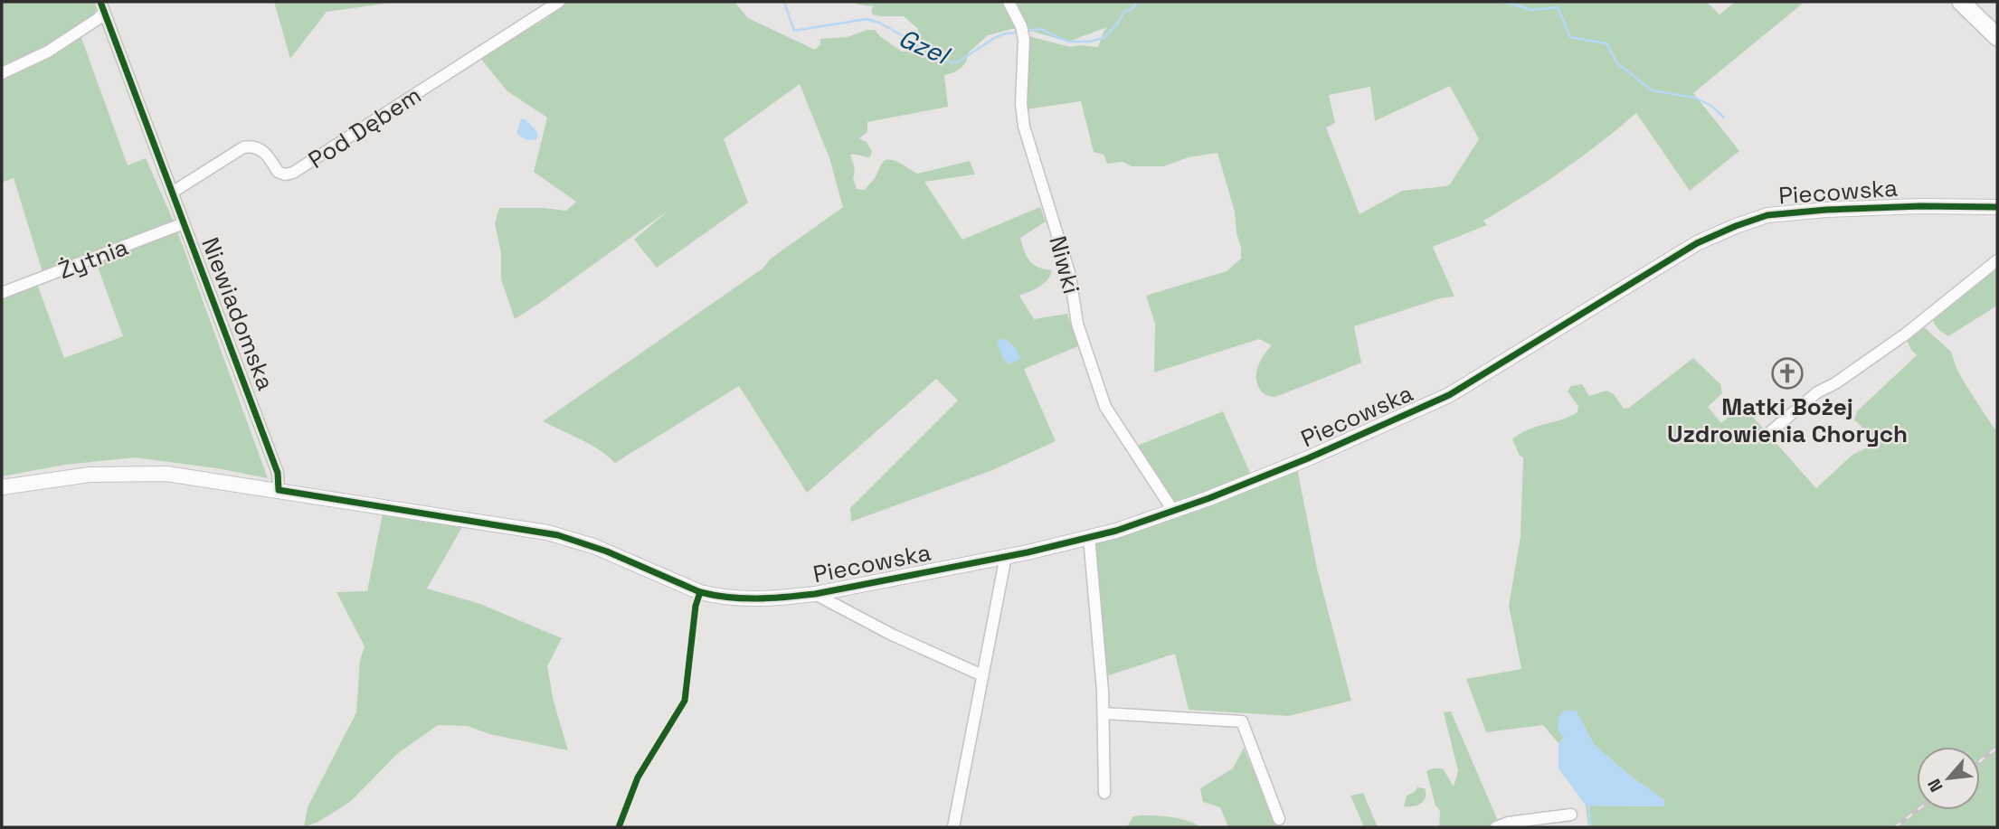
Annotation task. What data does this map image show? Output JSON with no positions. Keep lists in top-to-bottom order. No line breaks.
{"streets":{"street":["Pod Dębem","Piecowska","Żytnia","Niwki","Niewiadomska"]},"crossings":[["Pod Dębem","Niewiadomska"],["Piecowska","Niwki"],["Piecowska","Niewiadomska"],["Żytnia","Niewiadomska"]],"water":["Gzel"],"places":{"church":["Matki Bożej Uzdrowienia Chorych"]},"north":"bottom left"}
